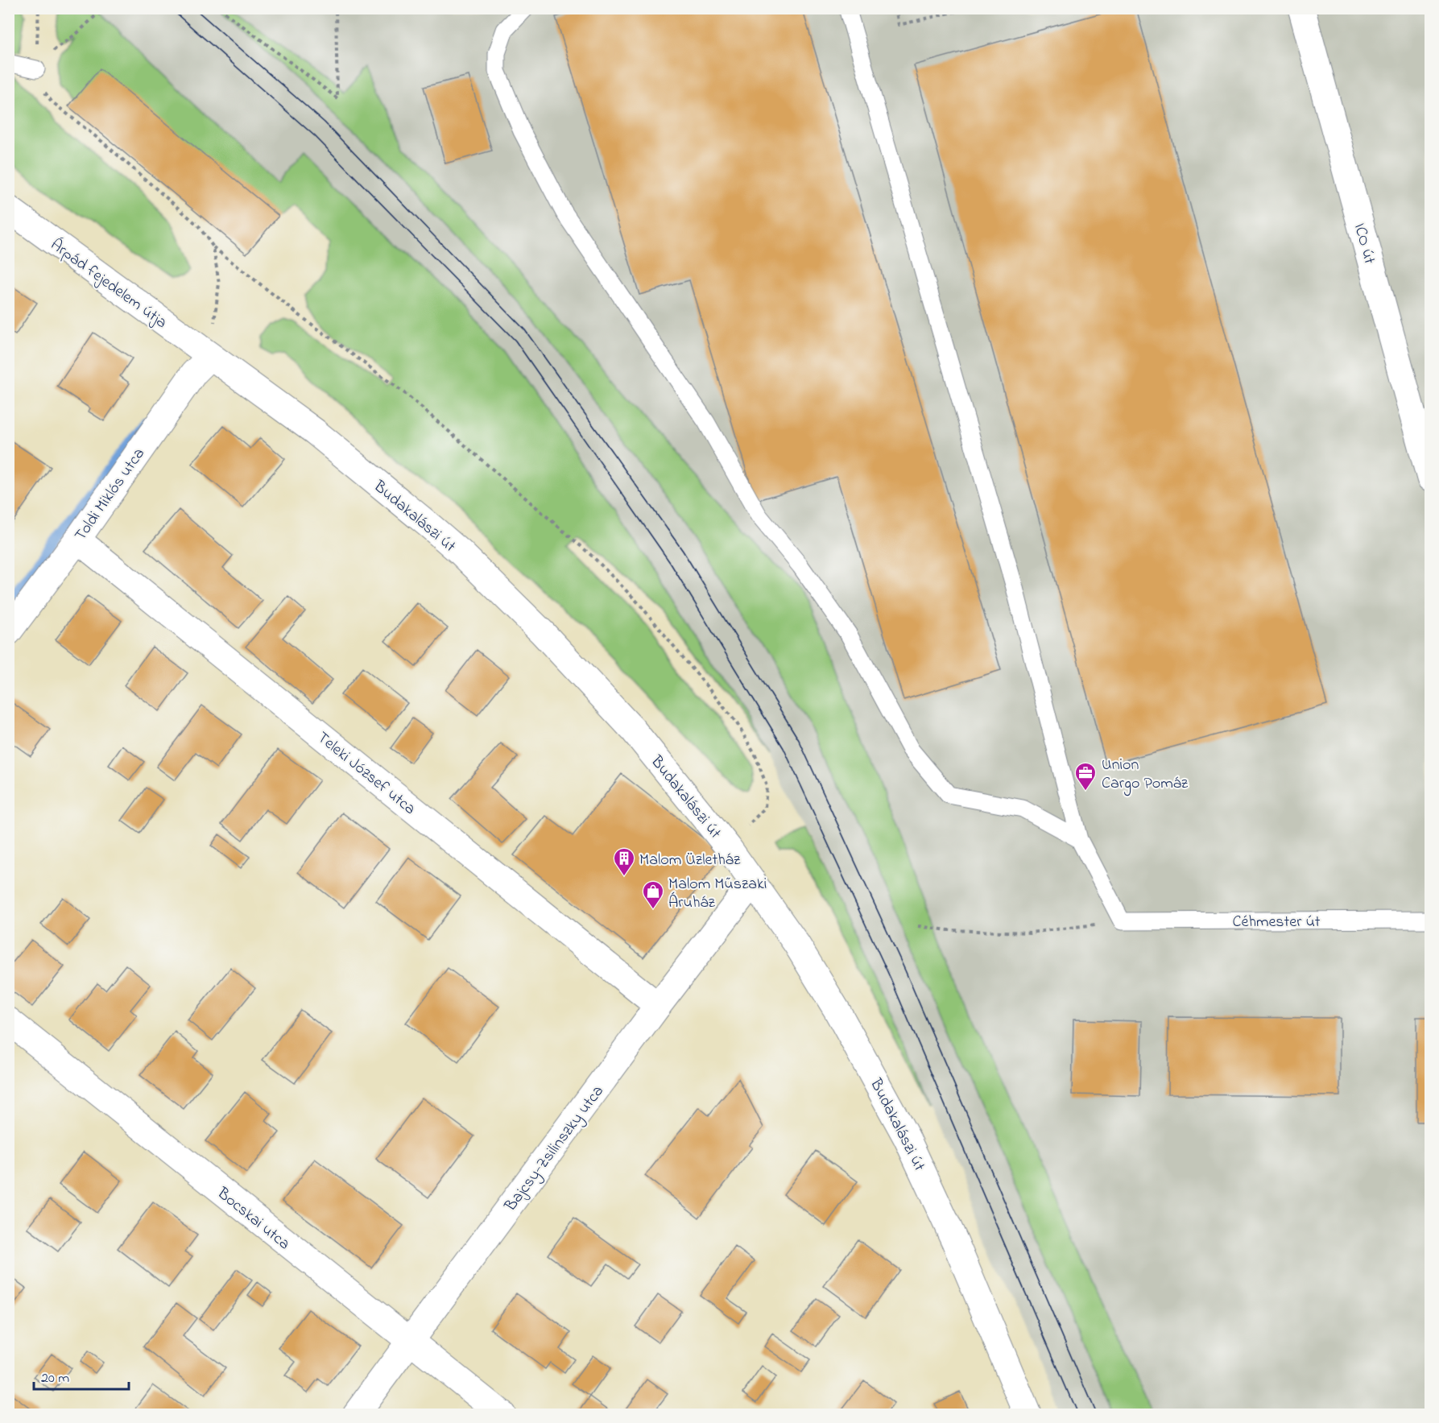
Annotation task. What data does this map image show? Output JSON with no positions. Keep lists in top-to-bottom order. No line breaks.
{"streets":{"street":["ICO út","Árpád fejedelem útja","Toldi Miklós utca","Budakalászi út","Teleki József utca","Bajcsy-Zsilinszky utca","Bocskai utca"],"lane":["Céhmester út"]},"crossings":[["Árpád fejedelem útja","Toldi Miklós utca"],["Árpád fejedelem útja","Budakalászi út"],["Toldi Miklós utca","Budakalászi út"],["Toldi Miklós utca","Teleki József utca"],["Budakalászi út","Bajcsy-Zsilinszky utca"],["Teleki József utca","Bajcsy-Zsilinszky utca"],["Bajcsy-Zsilinszky utca","Bocskai utca"]],"places":{"office":["Union Cargo Pomáz"],"building":["Malom Üzletház"],"shop":["Malom Műszaki Áruház"]},"scale_bar":"20 m"}
